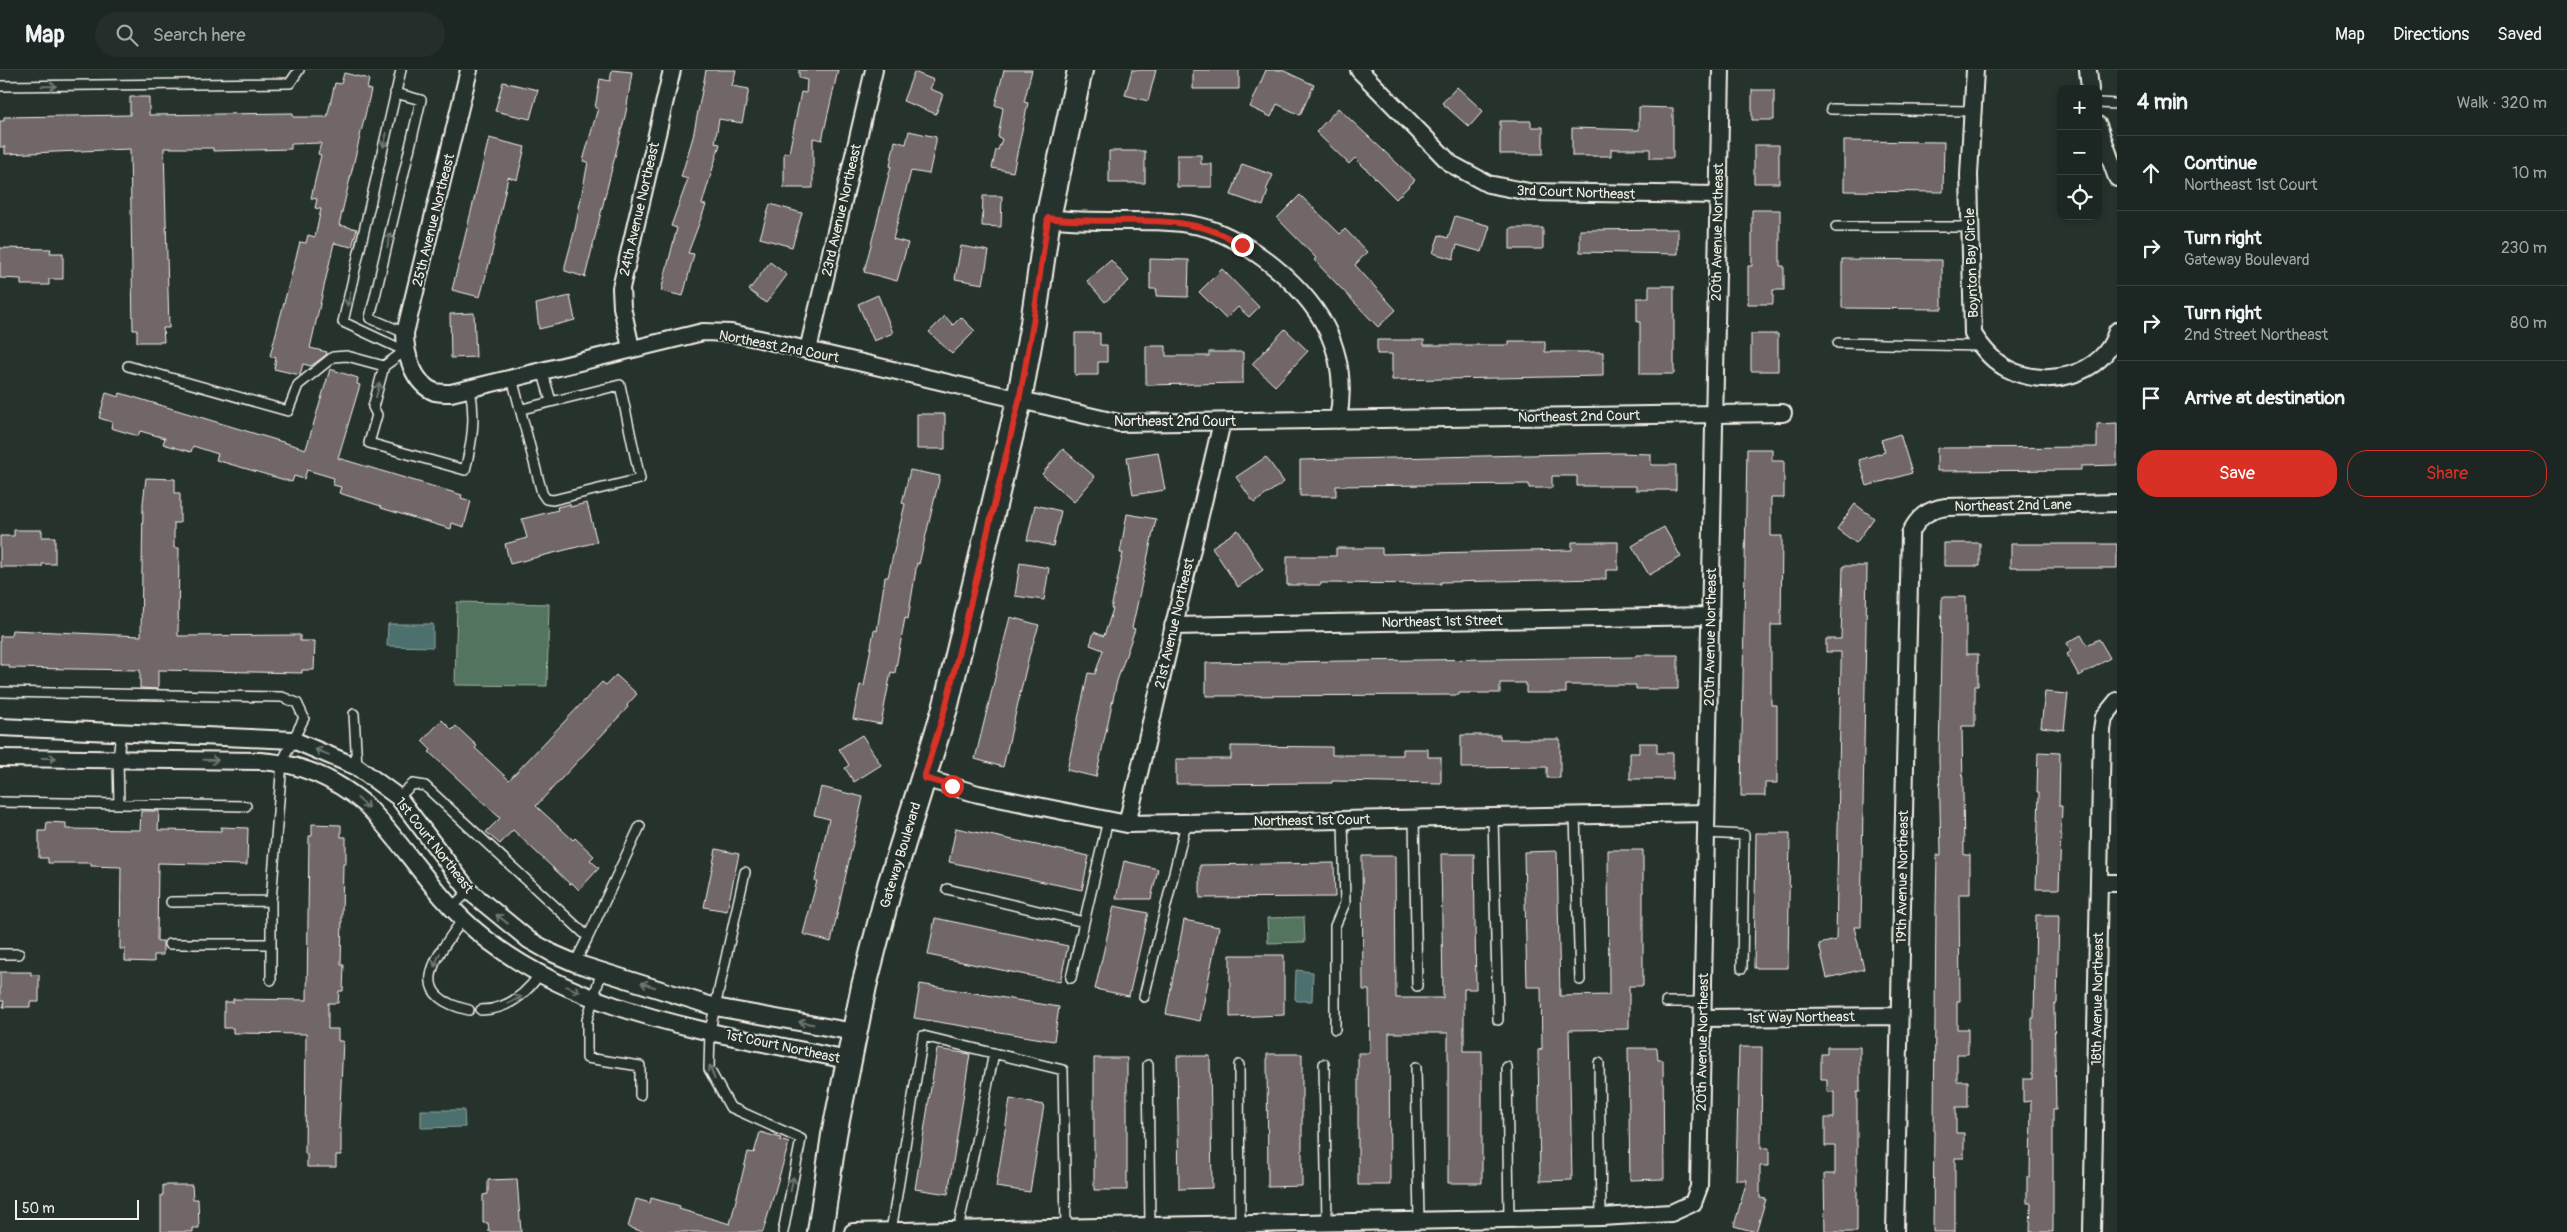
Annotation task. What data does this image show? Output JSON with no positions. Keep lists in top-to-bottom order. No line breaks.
{"streets":{"main road":["Gateway Boulevard"],"street":["3rd Court Northeast","24th Avenue Northeast","23rd Avenue Northeast","25th Avenue Northeast","20th Avenue Northeast","Boynton Bay Circle","Northeast 2nd Court","Northeast 2nd Lane","Northeast 1st Street","21st Avenue Northeast","Northeast 1st Court","1st Court Northeast","19th Avenue Northeast","18th Avenue Northeast","1st Way Northeast"]},"crossings":[["3rd Court Northeast","20th Avenue Northeast"],["24th Avenue Northeast","Northeast 2nd Court"],["23rd Avenue Northeast","Northeast 2nd Court"],["25th Avenue Northeast","Northeast 2nd Court"],["20th Avenue Northeast","Northeast 2nd Court"],["20th Avenue Northeast","Northeast 1st Street"],["20th Avenue Northeast","Northeast 1st Court"],["20th Avenue Northeast","1st Way Northeast"],["Northeast 2nd Court","21st Avenue Northeast"],["Northeast 2nd Court","Gateway Boulevard"],["Northeast 2nd Lane","19th Avenue Northeast"],["Northeast 1st Street","21st Avenue Northeast"],["21st Avenue Northeast","Northeast 1st Court"],["Northeast 1st Court","Gateway Boulevard"],["1st Court Northeast","Gateway Boulevard"],["19th Avenue Northeast","1st Way Northeast"]],"scale_bar":"50 m","page":{"header":"Map","search":"Search here","nav":["Map","Directions","Saved"],"heading":["4 min","Walk · 320 m"],"map_buttons":["+","−"],"list":[["Continue","Northeast 1st Court","10 m"],["Turn right","Gateway Boulevard","230 m"],["Turn right","2nd Street Northeast","80 m"],"Arrive at destination"],"buttons":["Save","Share"],"scale":"50 m"}}
